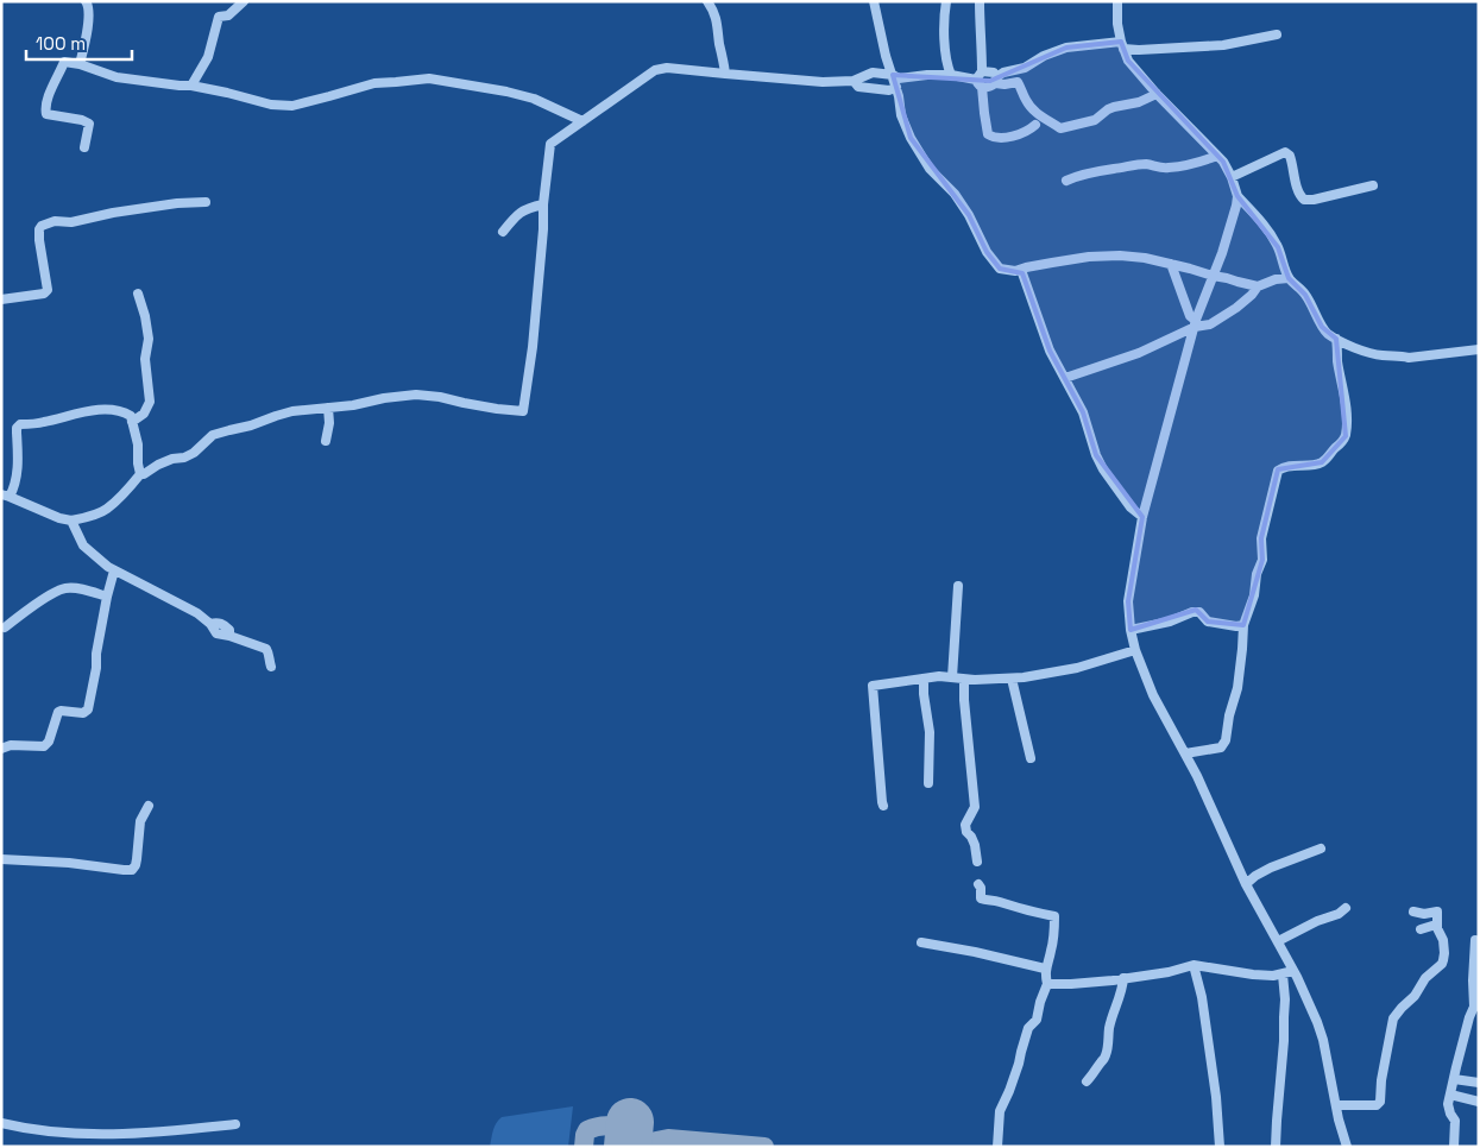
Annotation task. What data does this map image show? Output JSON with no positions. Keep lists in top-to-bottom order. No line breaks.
{"scale_bar":"100 m"}
